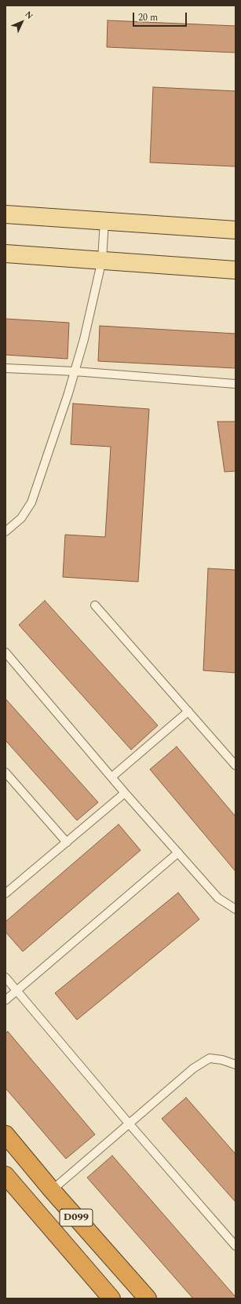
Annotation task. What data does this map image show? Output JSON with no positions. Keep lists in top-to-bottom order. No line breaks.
{"streets":{"highway":["D099"]},"scale_bar":"20 m","north":"top right"}
